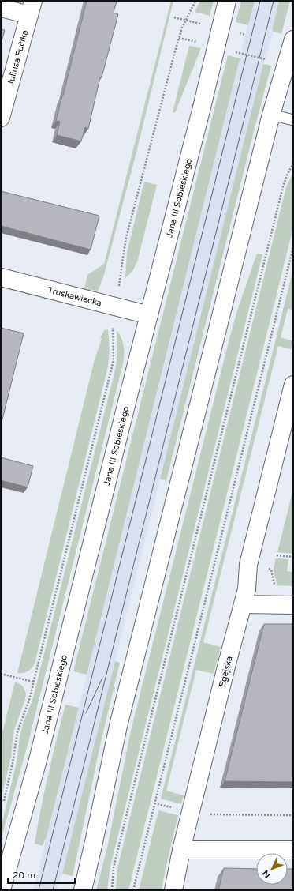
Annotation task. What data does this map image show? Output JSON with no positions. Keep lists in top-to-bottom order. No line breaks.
{"streets":{"main road":["Juliusa Fučíka","Jana III Sobieskiego","Truskawiecka","Egejska"]},"crossings":[["Jana III Sobieskiego","Truskawiecka"]],"scale_bar":"20 m","north":"bottom left"}
